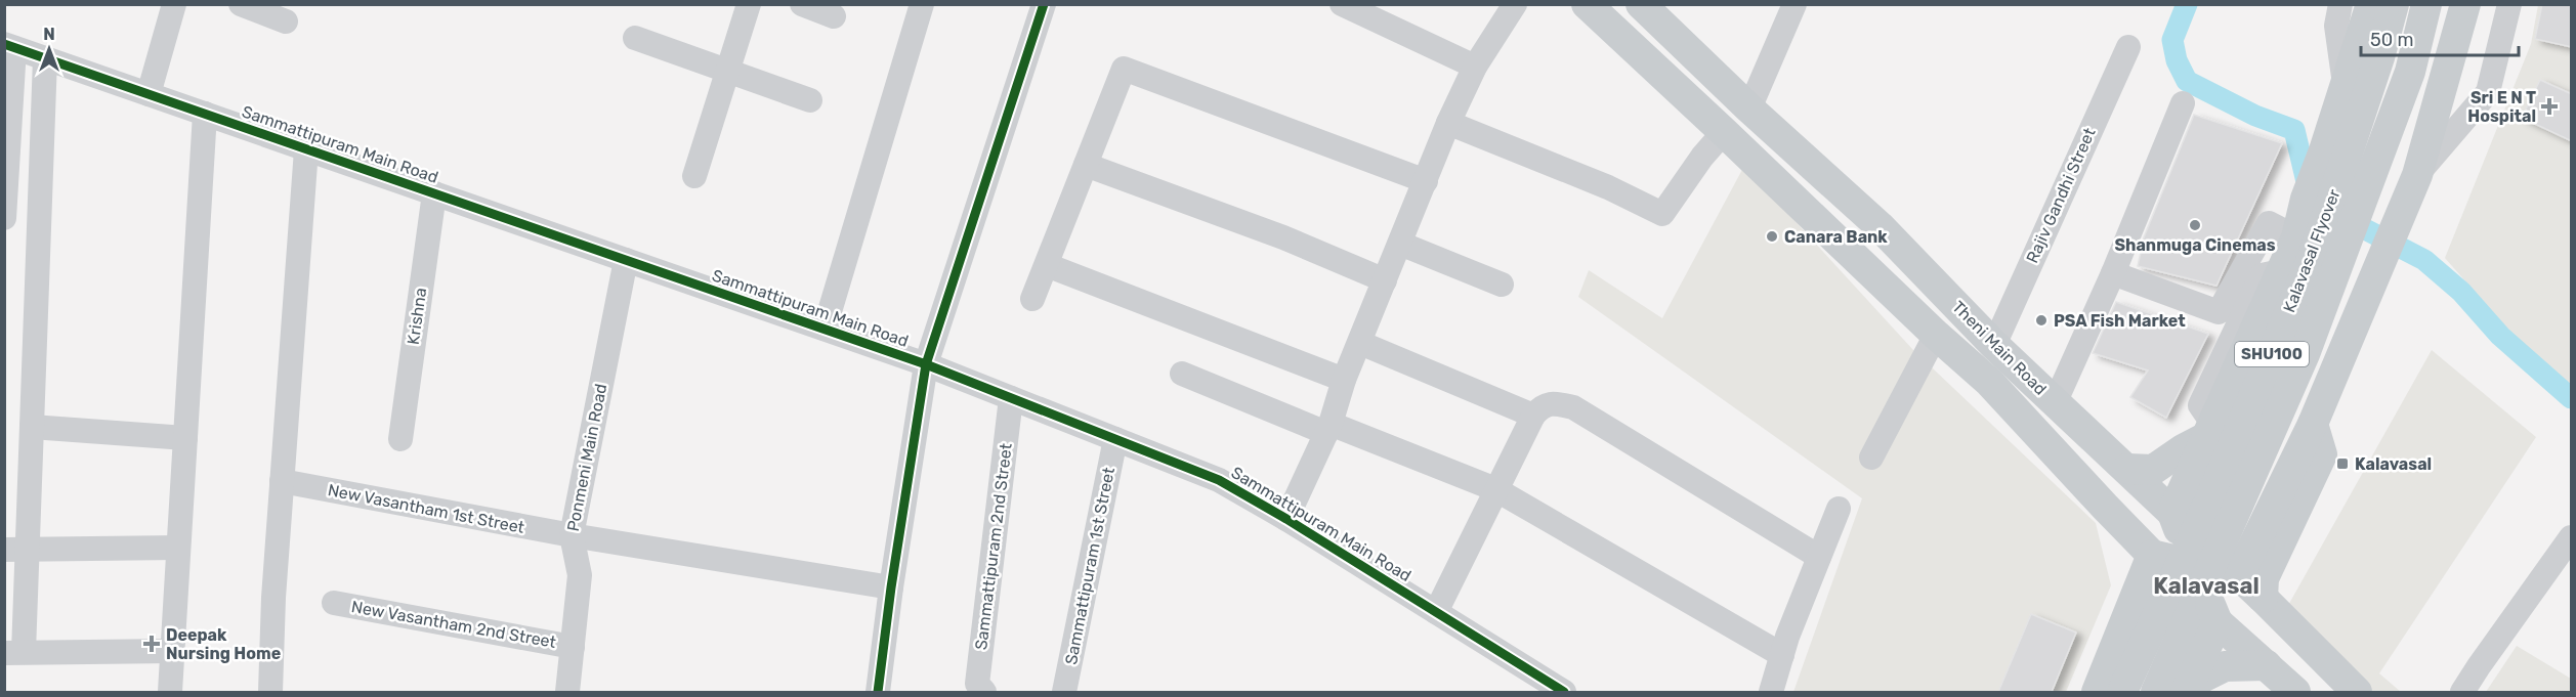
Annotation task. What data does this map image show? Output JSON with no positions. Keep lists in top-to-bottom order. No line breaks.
{"streets":{"main road":["Kalavasal Flyover","Theni Main Road","SHU100"],"street":["Sammattipuram Main Road","Rajiv Gandhi Street","Krishna","Ponmeni Main Road","New Vasantham 1st Street","Sammattipuram 2nd Street","Sammattipuram 1st Street","New Vasantham 2nd Street"]},"crossings":[["Sammattipuram Main Road","Krishna"],["Sammattipuram Main Road","Ponmeni Main Road"],["Sammattipuram Main Road","Sammattipuram 2nd Street"],["Sammattipuram Main Road","Sammattipuram 1st Street"],["Rajiv Gandhi Street","Theni Main Road"],["Ponmeni Main Road","New Vasantham 1st Street"],["Ponmeni Main Road","New Vasantham 2nd Street"]],"districts":["Kalavasal"],"places":{"health":["Sri E N T Hospital","Deepak Nursing Home"],"other":["Shanmuga Cinemas","Canara Bank","PSA Fish Market"],"transit":["Kalavasal"]},"scale_bar":"50 m","north":"top"}
